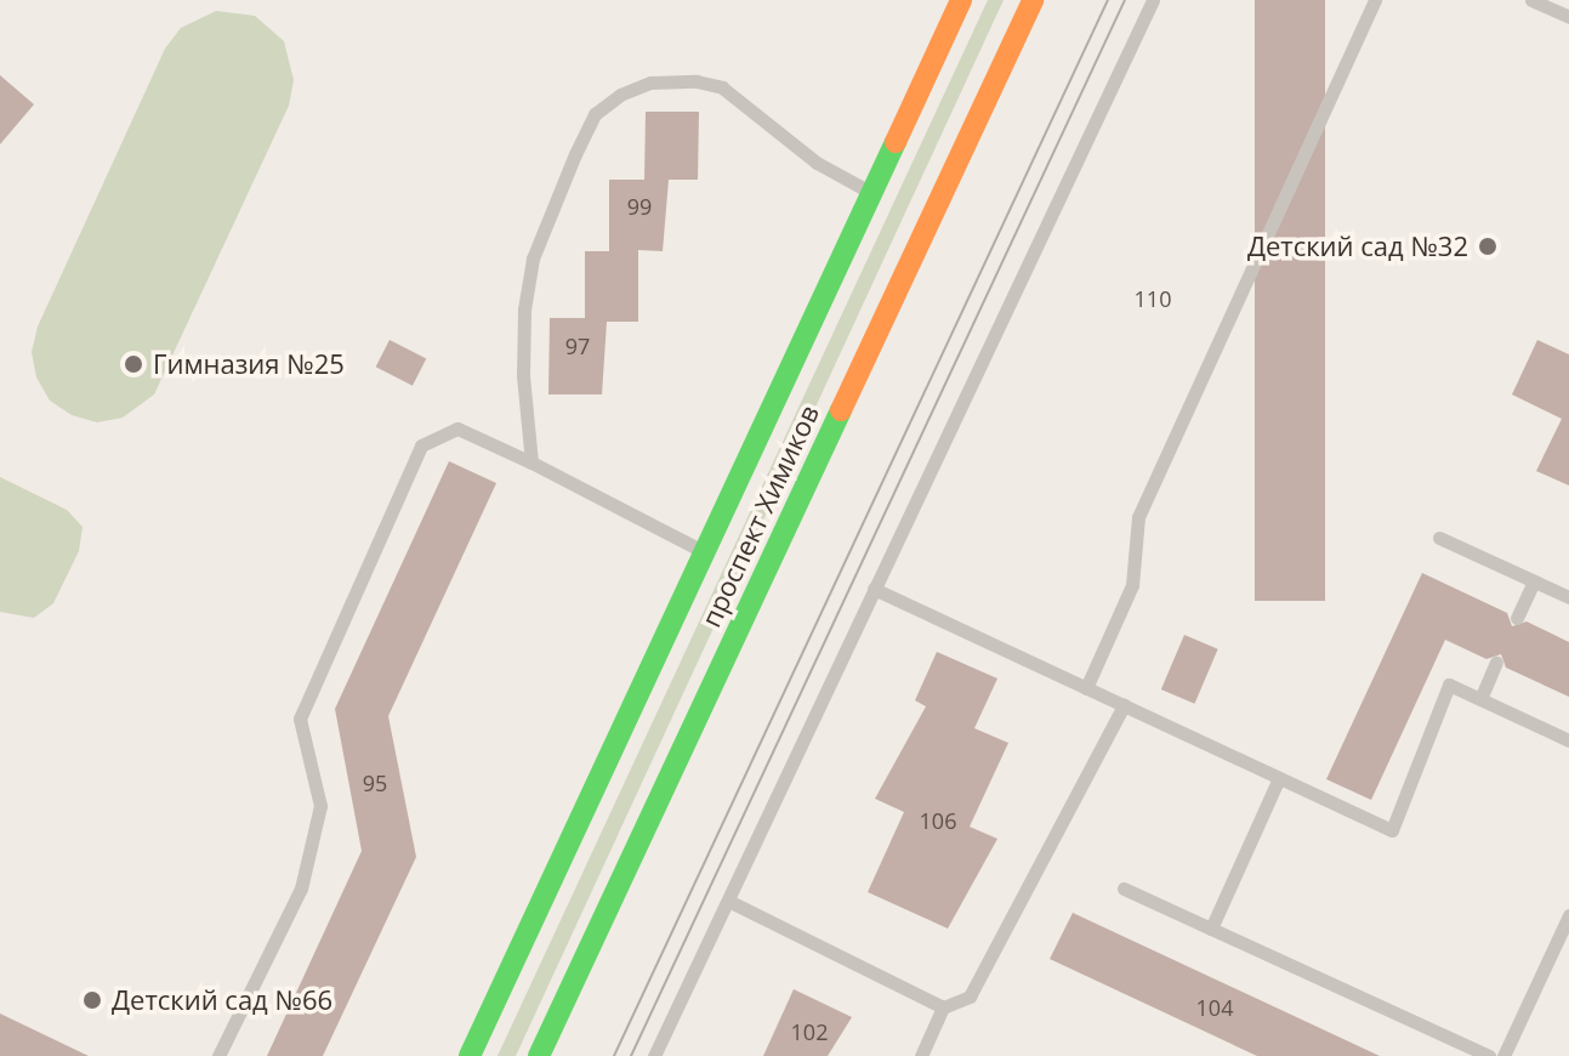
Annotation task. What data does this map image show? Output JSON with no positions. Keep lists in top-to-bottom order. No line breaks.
{"streets":{"main road":["проспект Химиков"]},"places":["Детский сад №32","Гимназия №25","Детский сад №66"],"house_numbers":["99","110","97","95","106","104","102"]}
